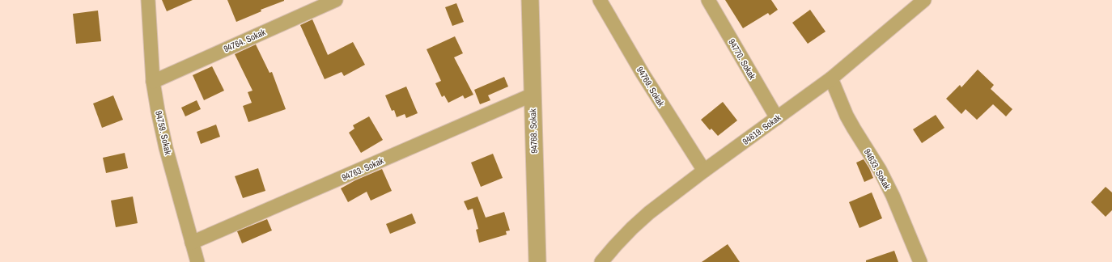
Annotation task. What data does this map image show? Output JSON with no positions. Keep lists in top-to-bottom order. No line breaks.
{"streets":{"street":["94764. Sokak","94770. Sokak","94769. Sokak","94619. Sokak","94768. Sokak","94759. Sokak","94763. Sokak","94633. Sokak"]},"crossings":[["94764. Sokak","94759. Sokak"],["94770. Sokak","94619. Sokak"],["94769. Sokak","94619. Sokak"],["94619. Sokak","94633. Sokak"],["94768. Sokak","94763. Sokak"],["94759. Sokak","94763. Sokak"]]}
